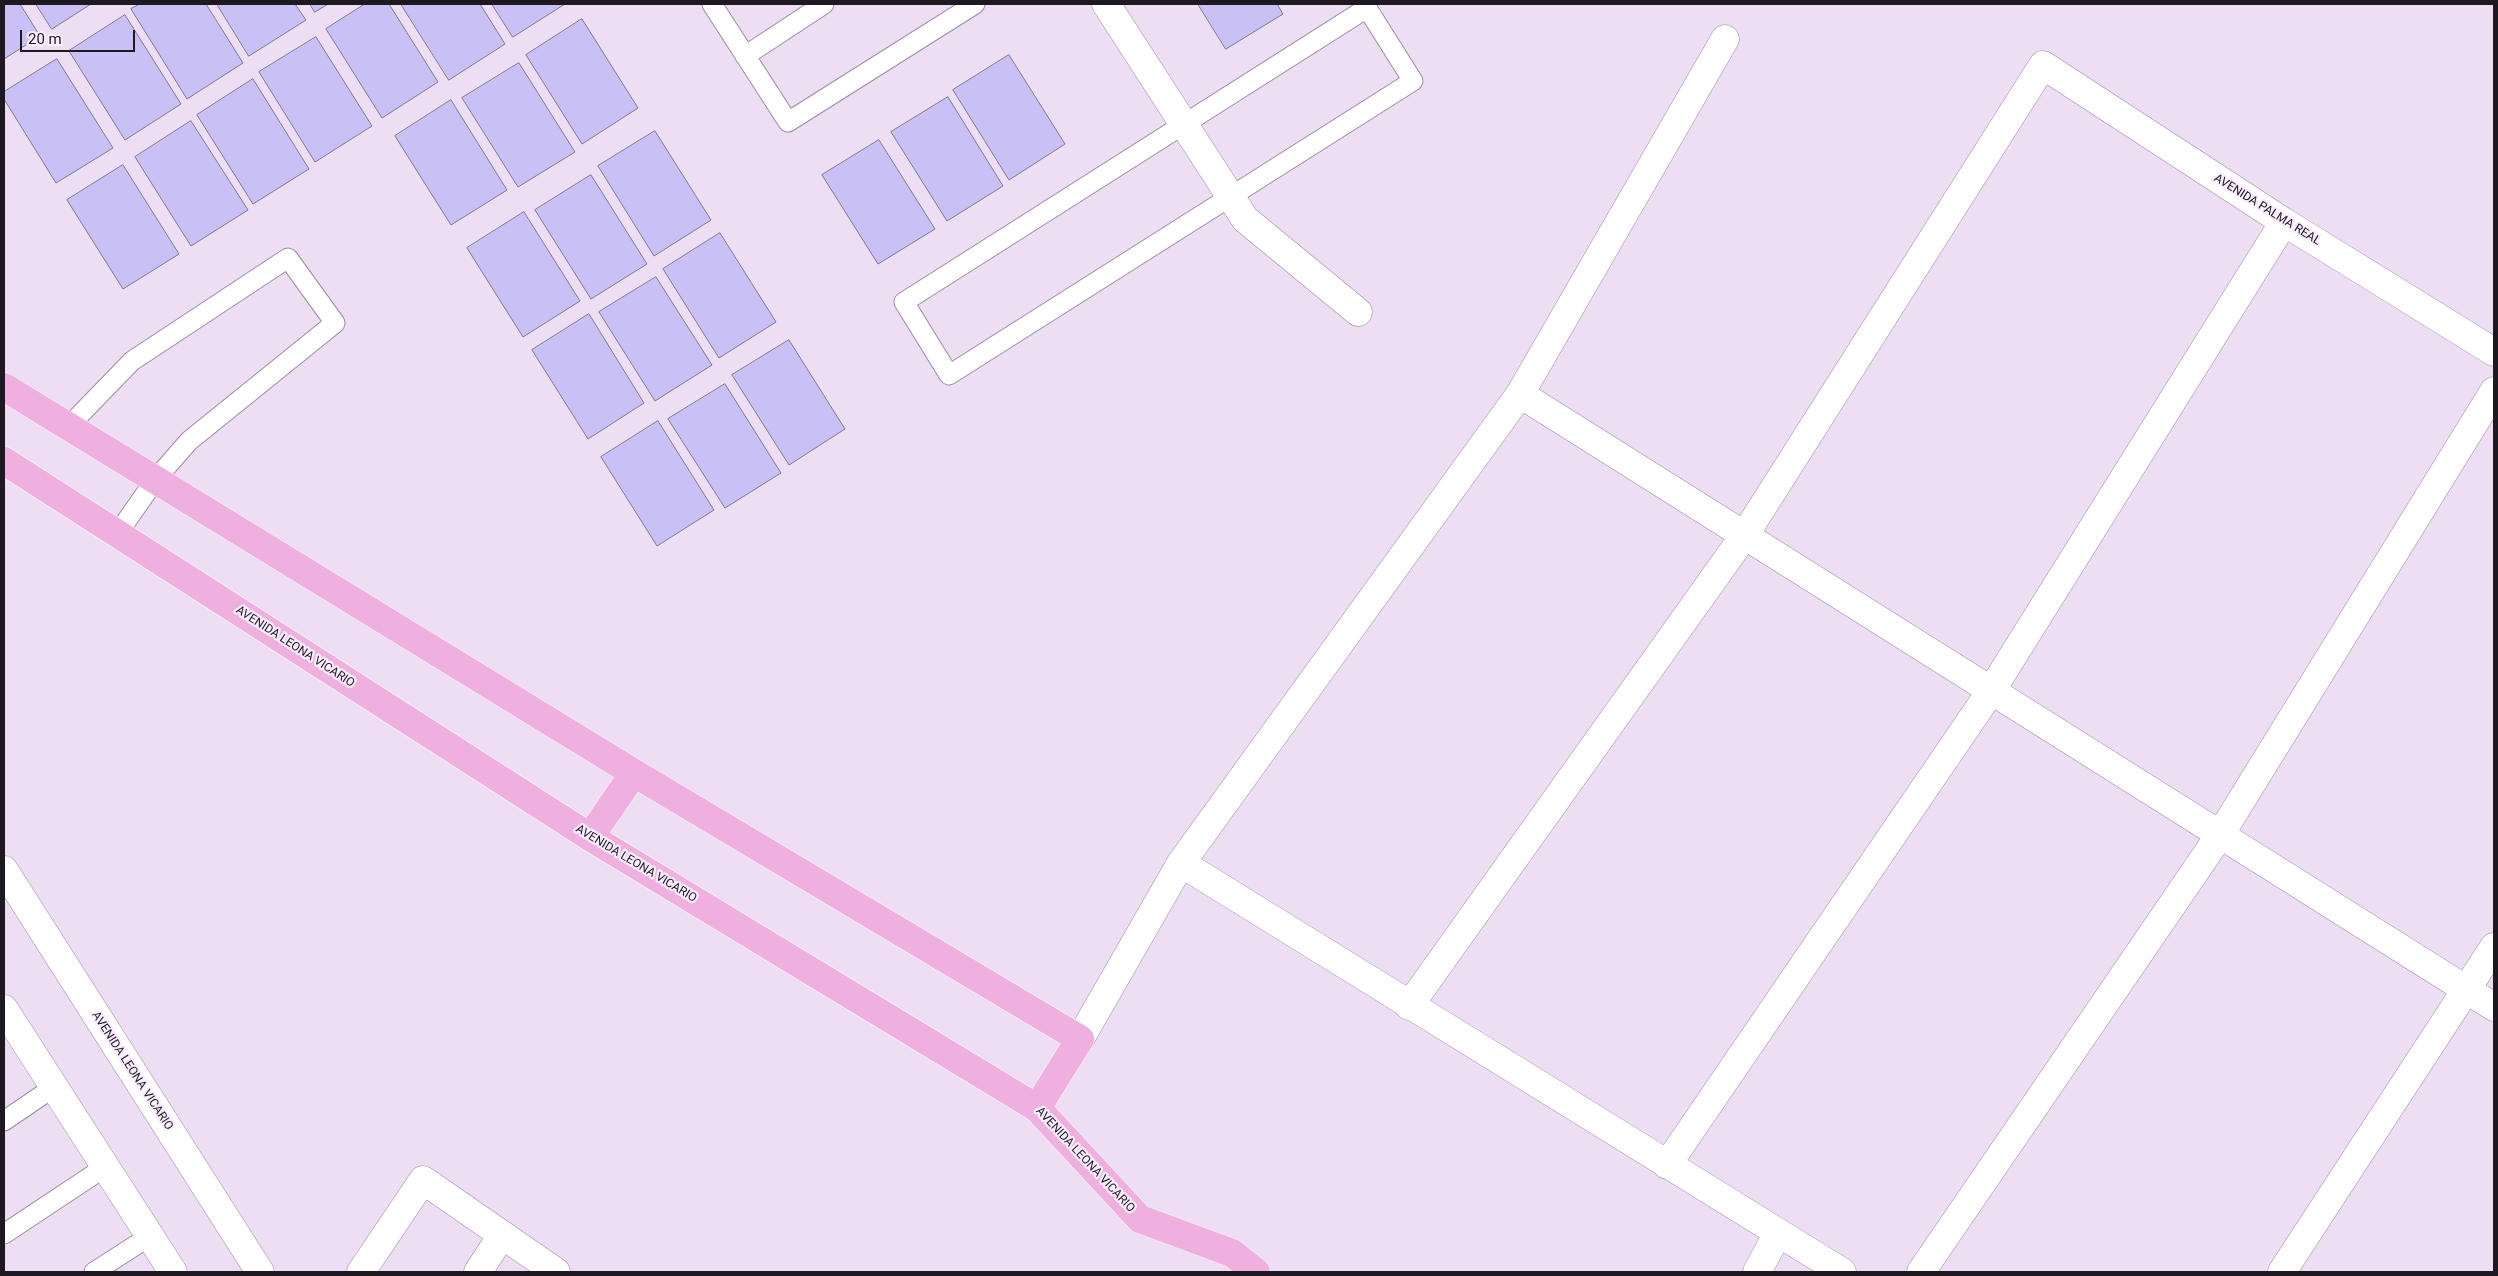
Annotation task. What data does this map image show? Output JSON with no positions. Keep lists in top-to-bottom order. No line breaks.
{"streets":{"main road":["AVENIDA LEONA VICARIO"],"street":["AVENIDA PALMA REAL"]},"scale_bar":"20 m"}
